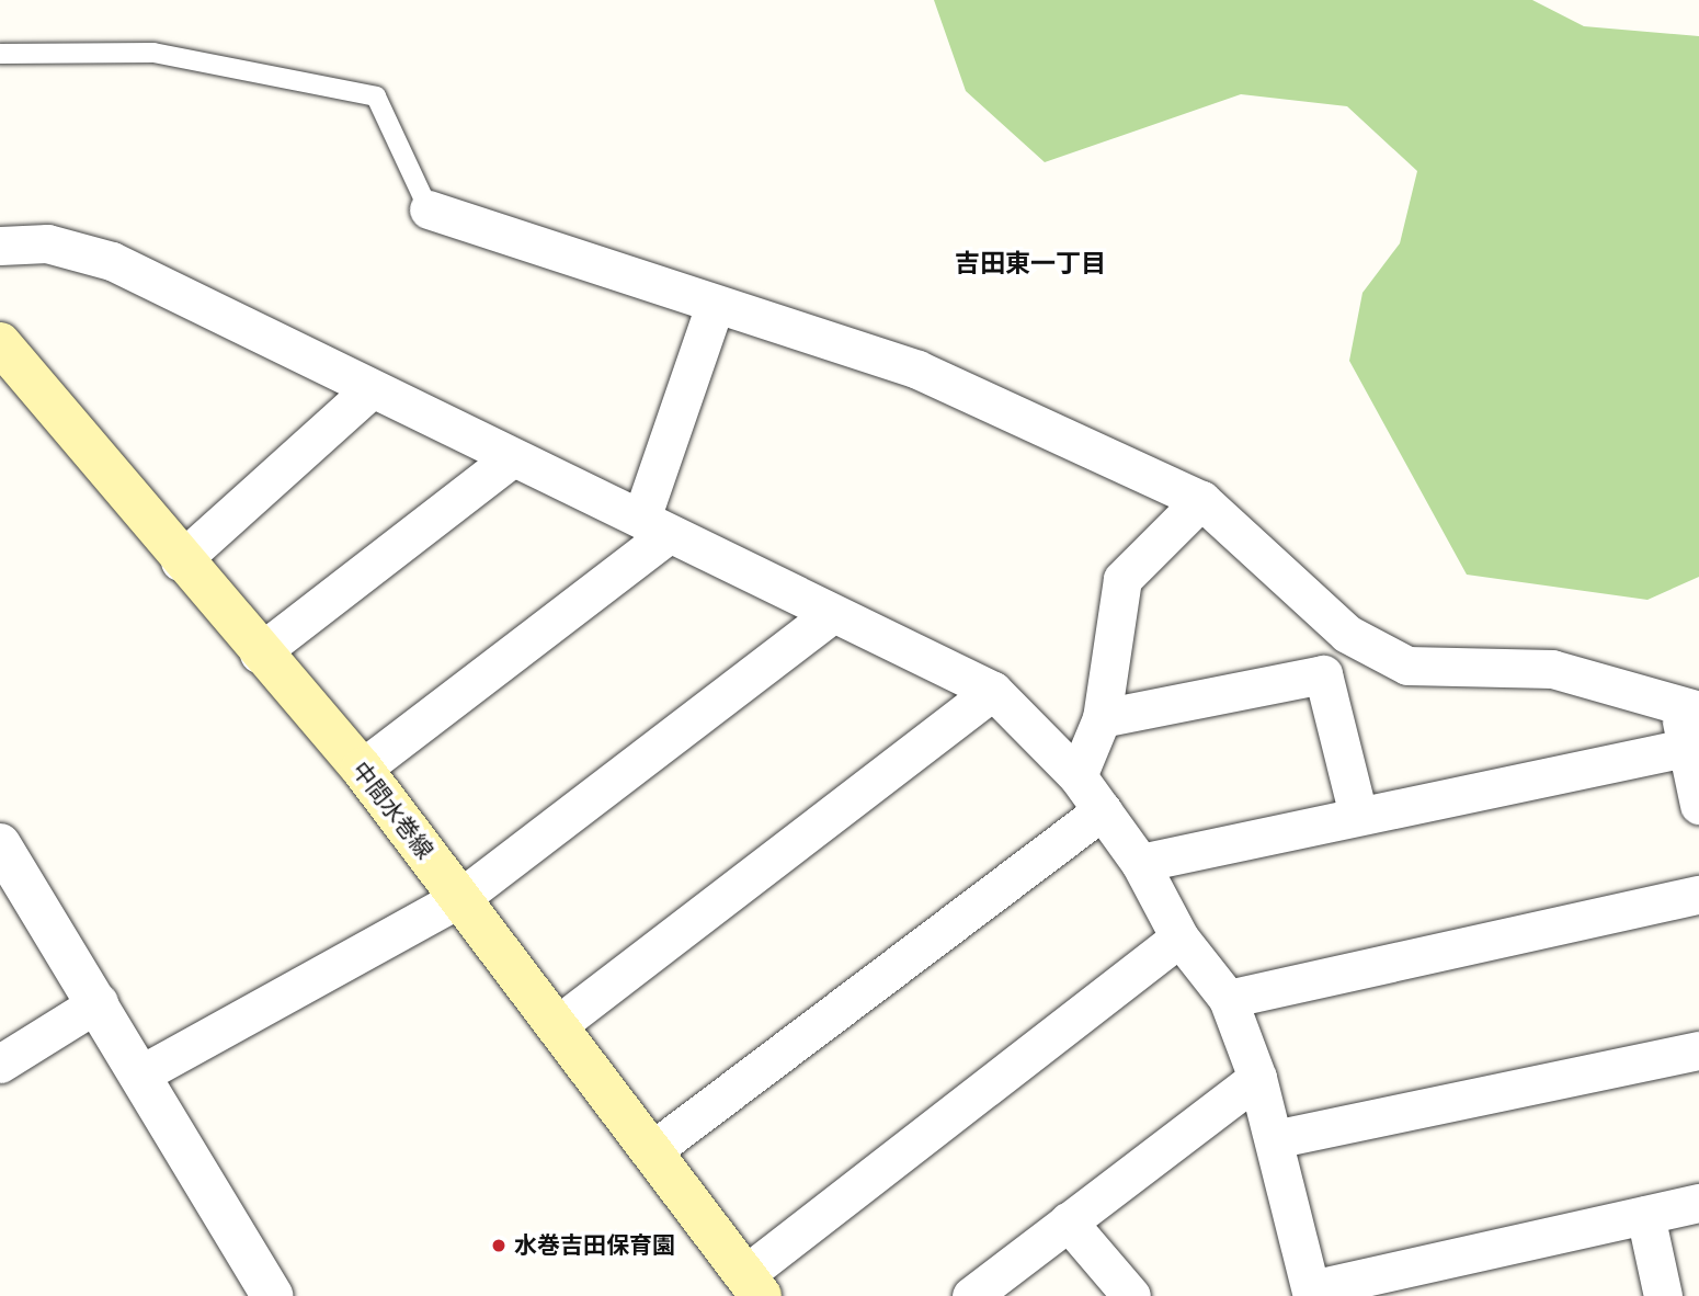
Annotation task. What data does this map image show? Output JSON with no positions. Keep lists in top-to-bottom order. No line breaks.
{"streets":{"main road":["中間水巻線"]},"districts":["吉田東一丁目"],"places":["水巻吉田保育園"]}
